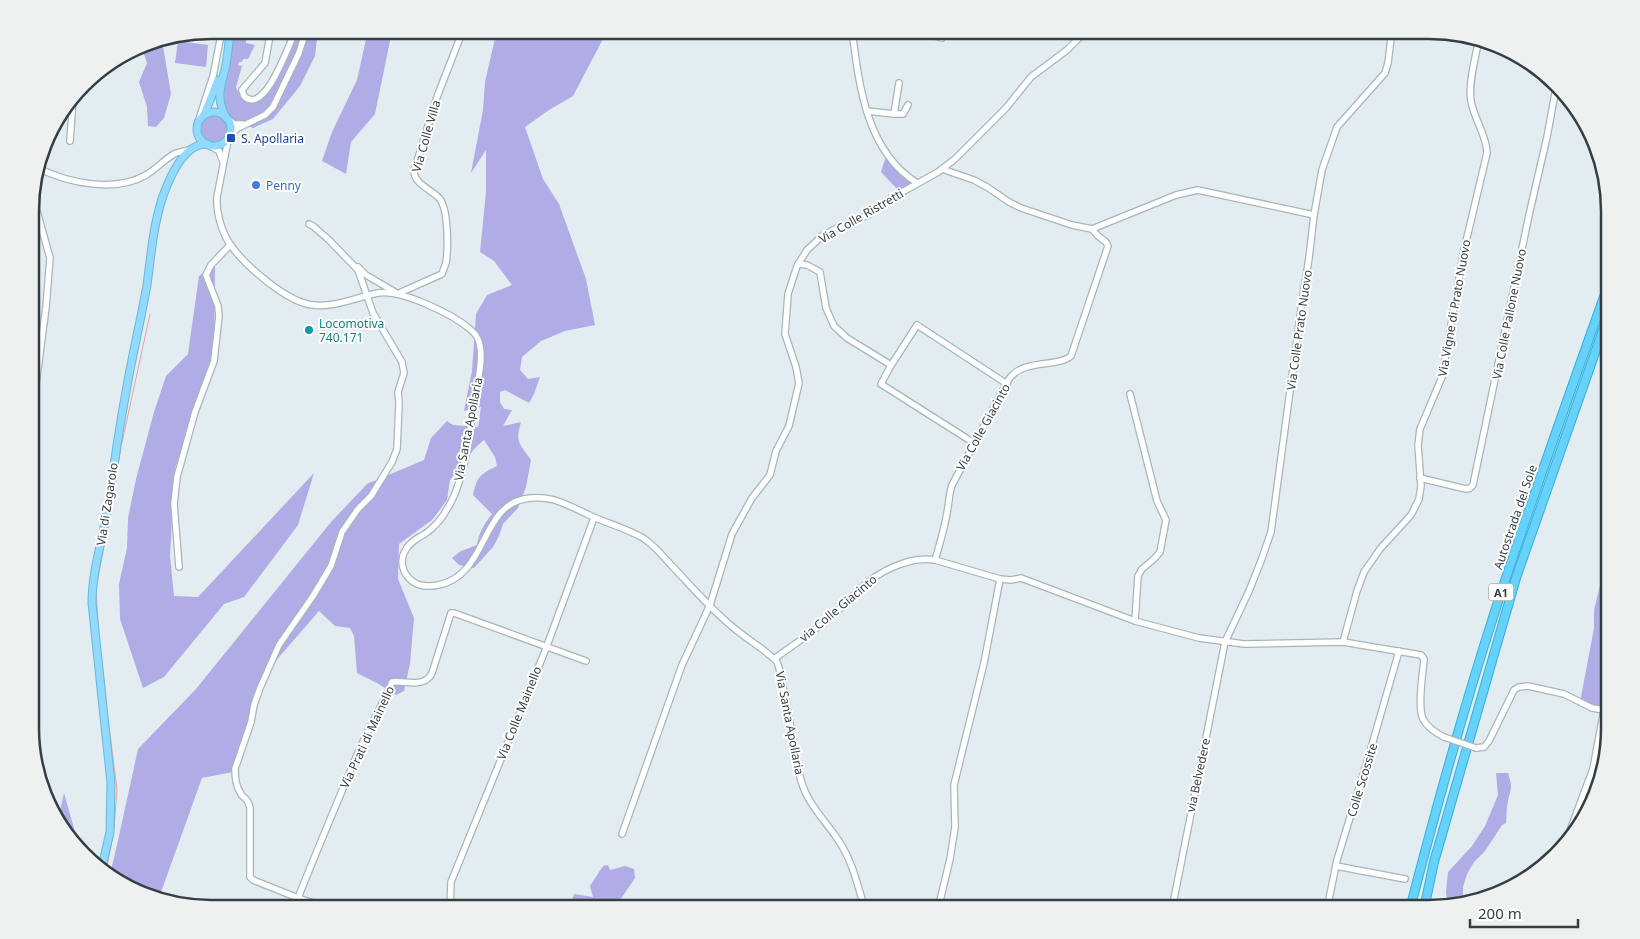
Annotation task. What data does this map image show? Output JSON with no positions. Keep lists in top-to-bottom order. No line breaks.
{"streets":{"highway":["Autostrada del Sole","A1"],"main road":["Via di Zagarolo"],"street":["Via Colle Villa","Via Colle Ristretti","Via Vigne di Prato Nuovo","Via Colle Pallone Nuovo","Via Colle Prato Nuovo","Via Colle Giacinto","Via Santa Apollaria","via Colle Giacinto","Via Colle Mainello","Via Prati di Mainello","via Belvedere","Colle Scossite"]},"crossings":[["Via Colle Villa","Via Santa Apollaria"],["Via Colle Ristretti","Via Santa Apollaria"],["Via Vigne di Prato Nuovo","Via Colle Pallone Nuovo"],["Via Colle Prato Nuovo","via Belvedere"],["Via Colle Giacinto","via Colle Giacinto"],["Via Santa Apollaria","Via di Zagarolo"],["Via Santa Apollaria","via Colle Giacinto"],["Via Santa Apollaria","Via Colle Mainello"],["Via Colle Mainello","Via Prati di Mainello"]],"places":{"transit":["S. Apollaria"],"other":["Penny","Locomotiva 740.171"]},"scale_bar":"200 m"}
